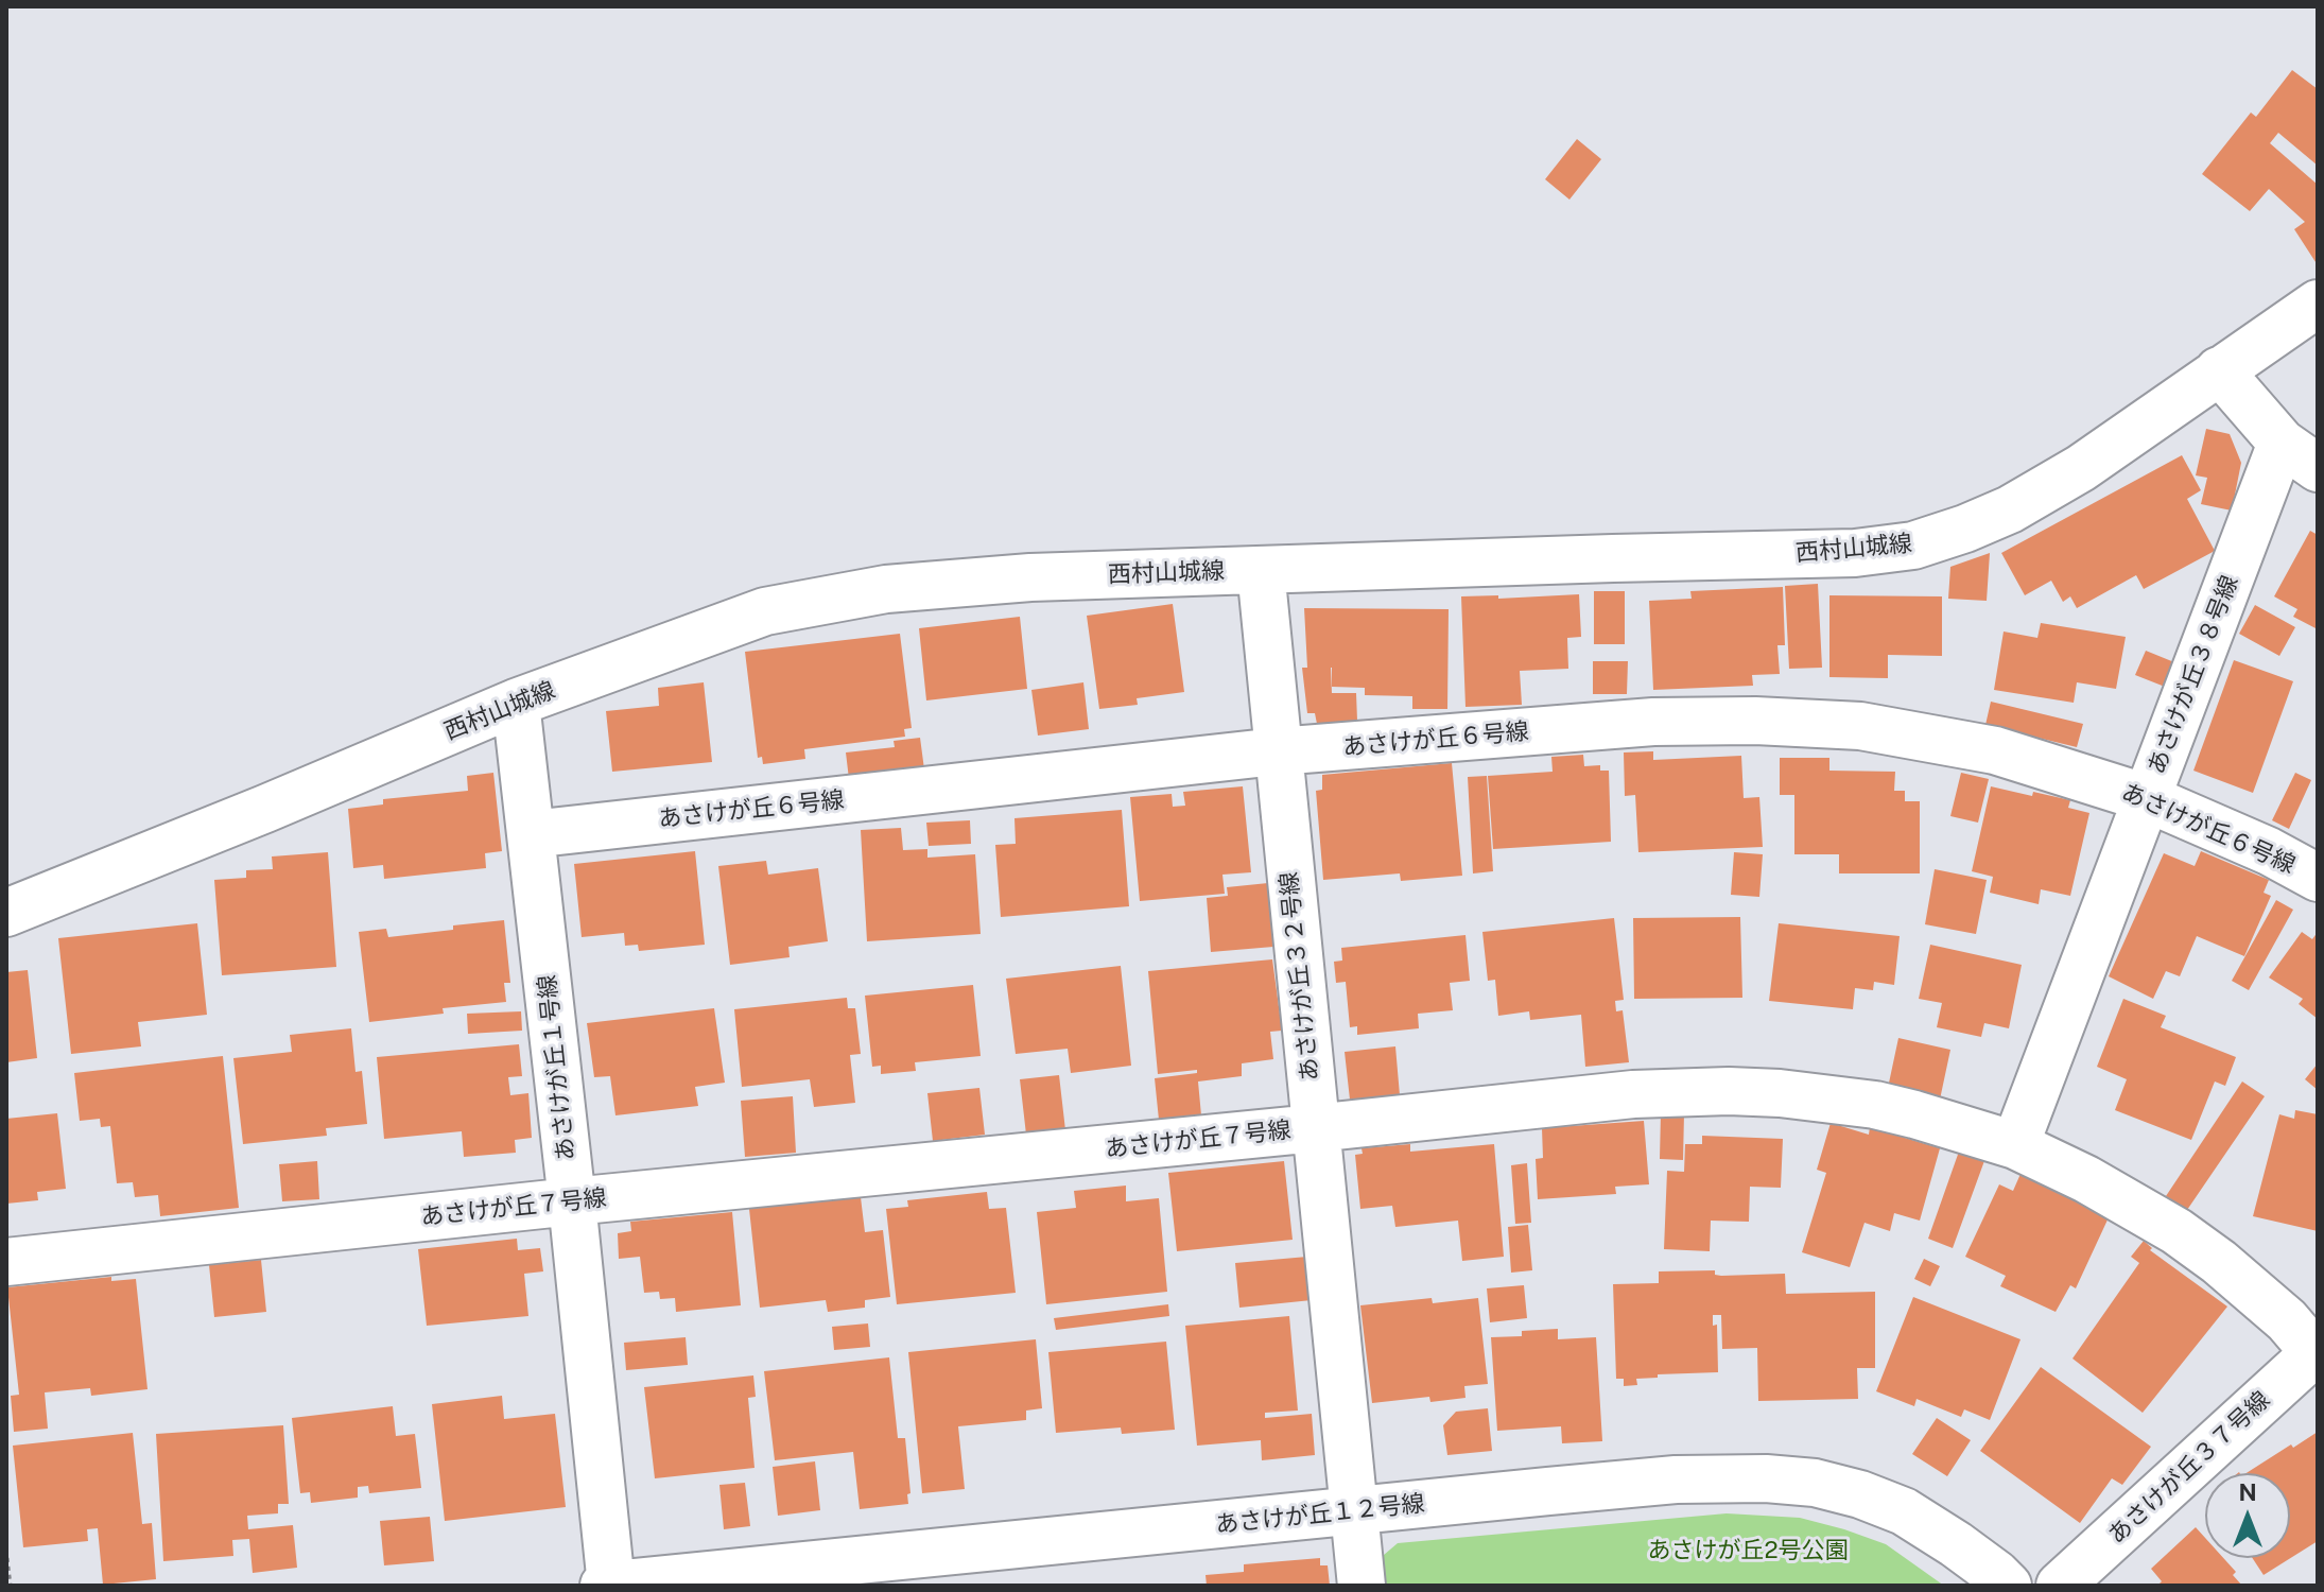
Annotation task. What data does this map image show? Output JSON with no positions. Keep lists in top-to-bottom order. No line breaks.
{"streets":{"street":["西村山城線","あさけが丘３８号線","あさけが丘６号線","あさけが丘３２号線","あさけが丘１号線","あさけが丘７号線","あさけが丘３７号線","あさけが丘１２号線"]},"crossings":[["西村山城線","あさけが丘３２号線"],["西村山城線","あさけが丘１号線"],["あさけが丘３８号線","あさけが丘６号線"],["あさけが丘３８号線","あさけが丘７号線"],["あさけが丘６号線","あさけが丘３２号線"],["あさけが丘６号線","あさけが丘１号線"],["あさけが丘３２号線","あさけが丘７号線"],["あさけが丘３２号線","あさけが丘１２号線"],["あさけが丘１号線","あさけが丘７号線"],["あさけが丘１号線","あさけが丘１２号線"],["あさけが丘７号線","あさけが丘３７号線"]],"parks":["あさけが丘2号公園"],"north":"top"}
